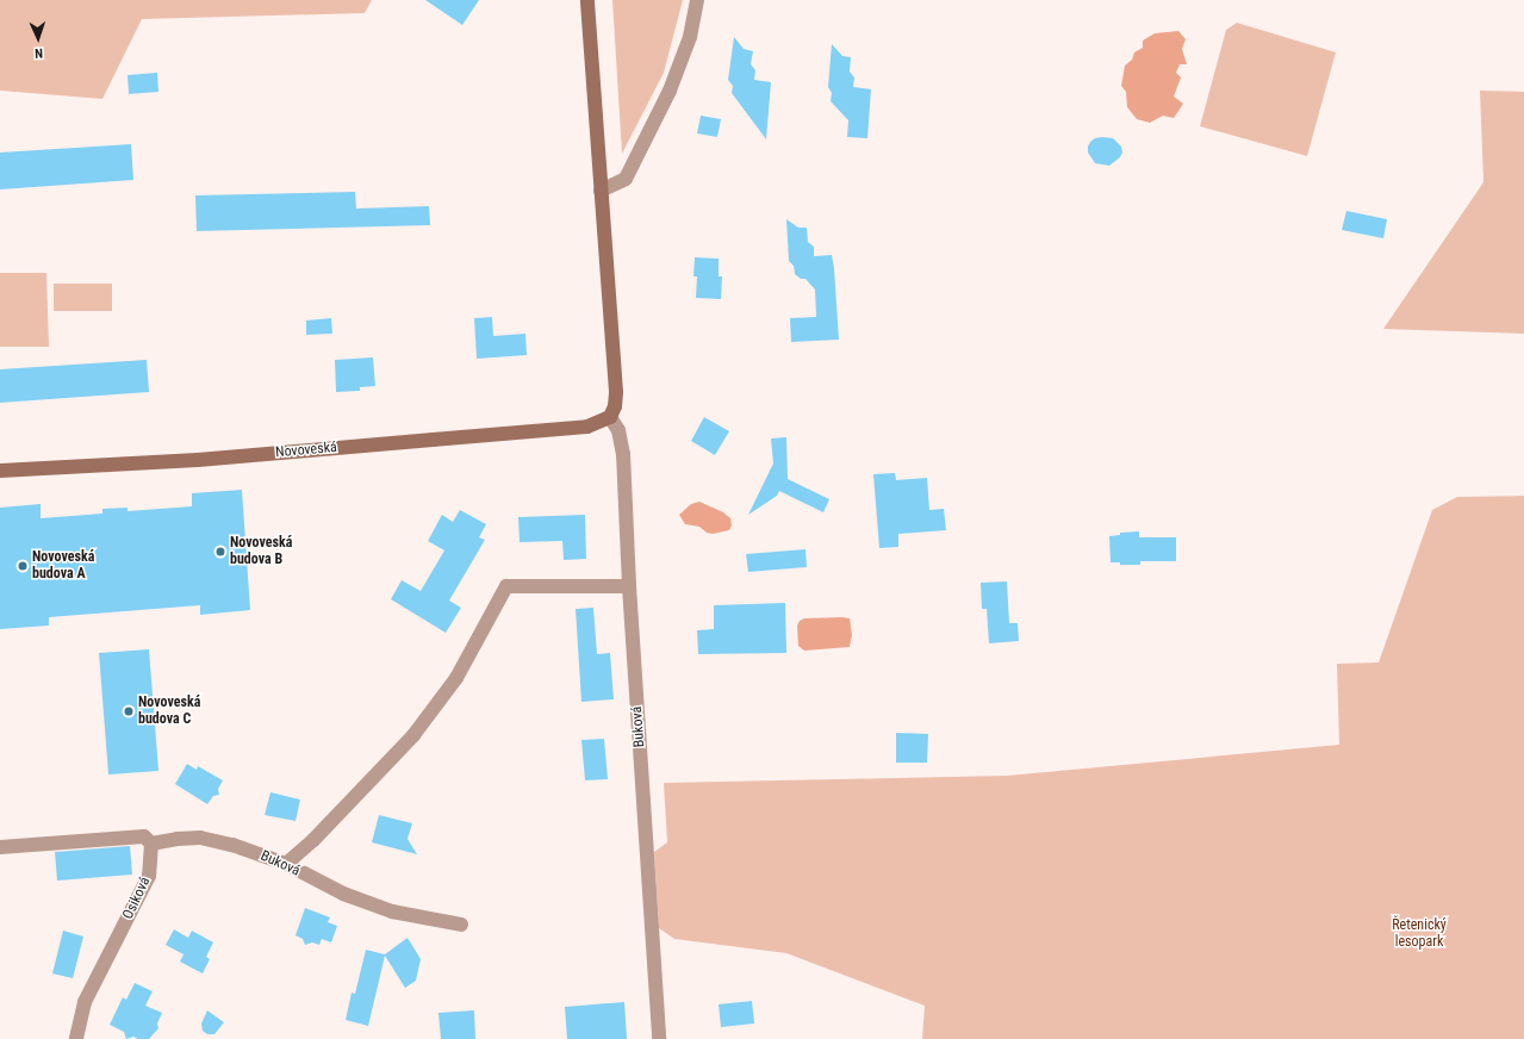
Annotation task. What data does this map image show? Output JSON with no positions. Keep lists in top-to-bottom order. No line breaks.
{"streets":{"street":["Novoveská","Buková","Osiková"]},"crossings":[["Novoveská","Buková"],["Buková","Osiková"]],"parks":["Řetenický lesopark"],"places":["Novoveská budova B","Novoveská budova A","Novoveská budova C"],"north":"bottom"}
